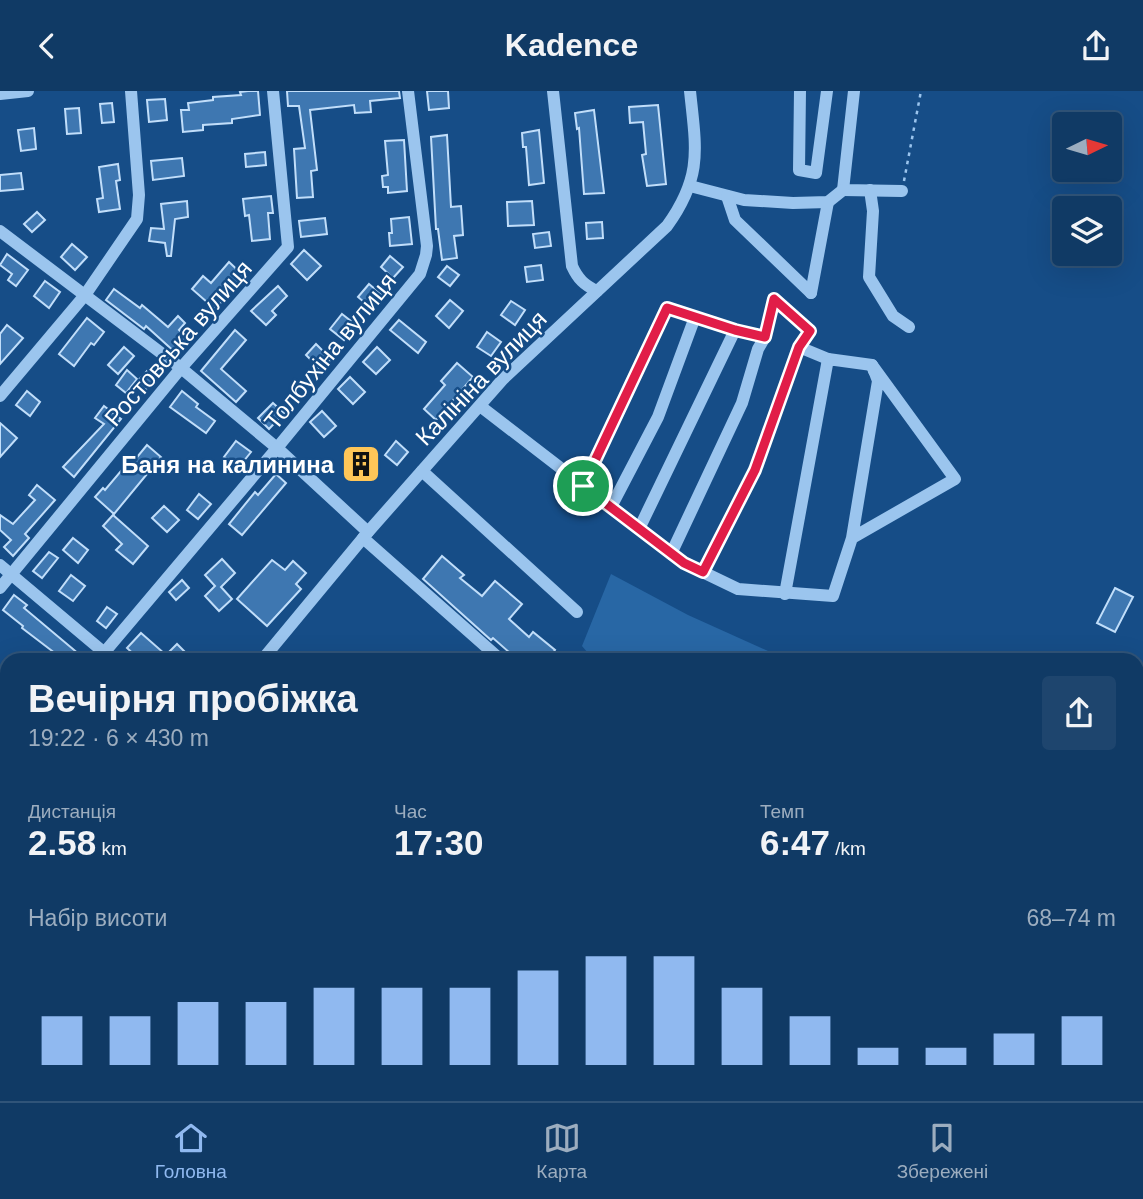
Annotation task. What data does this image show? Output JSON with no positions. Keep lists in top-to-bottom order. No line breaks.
{"streets":{"street":["Ростовська вулиця","Толбухіна вулиця","Калініна вулиця"]},"places":{"building":["Баня на калинина"]},"north":"right","page":{"header":"Kadence","heading":["Вечірня пробіжка","19:22 · 6 × 430 m"],"stats":[["Дистанція","2.58 km"],["Час","17:30"],["Темп","6:47 /km"]],"chart":["Набір висоти","68–74 m"],"tabs":["Головна","Карта","Збережені"]}}
